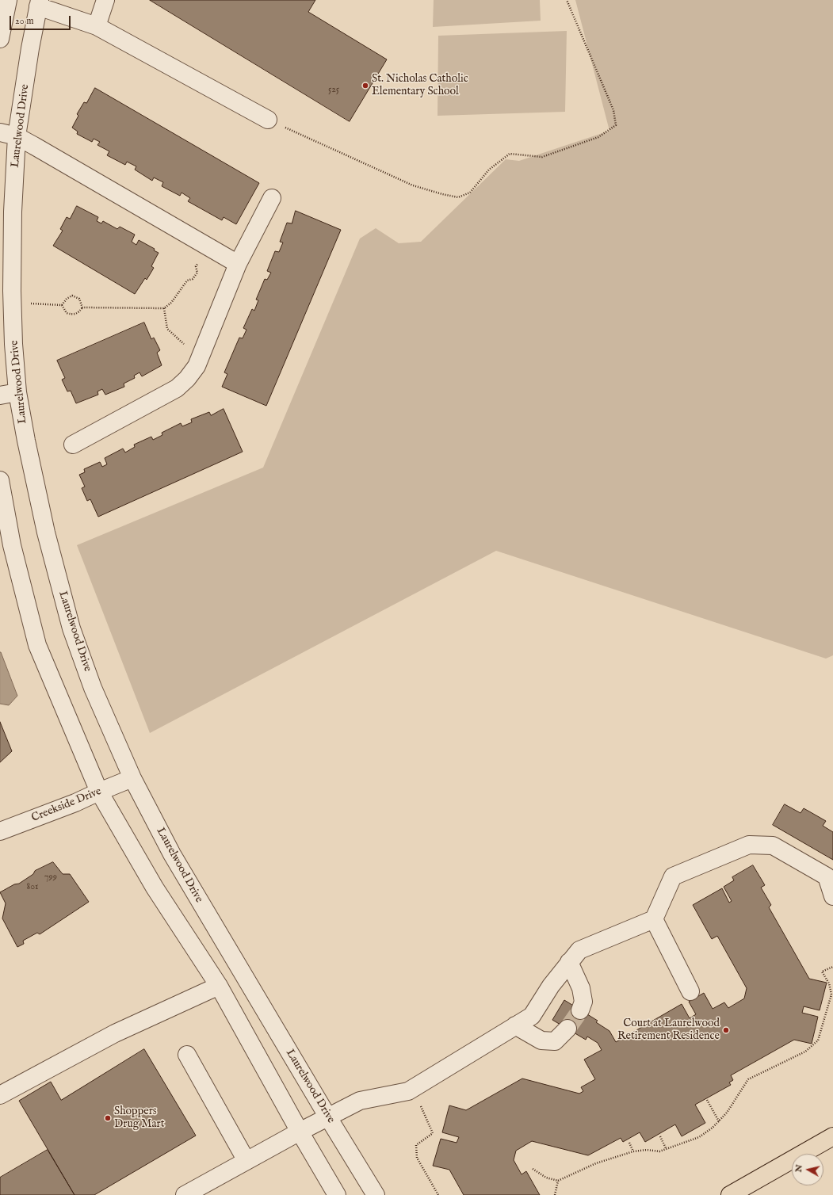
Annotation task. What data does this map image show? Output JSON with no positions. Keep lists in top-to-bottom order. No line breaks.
{"streets":{"street":["Laurelwood Drive","Creekside Drive"]},"crossings":[["Laurelwood Drive","Creekside Drive"]],"places":["St. Nicholas Catholic Elementary School","Court at Laurelwood Retirement Residence","Shoppers Drug Mart"],"house_numbers":["525","799","801"],"scale_bar":"20 m","north":"left"}
